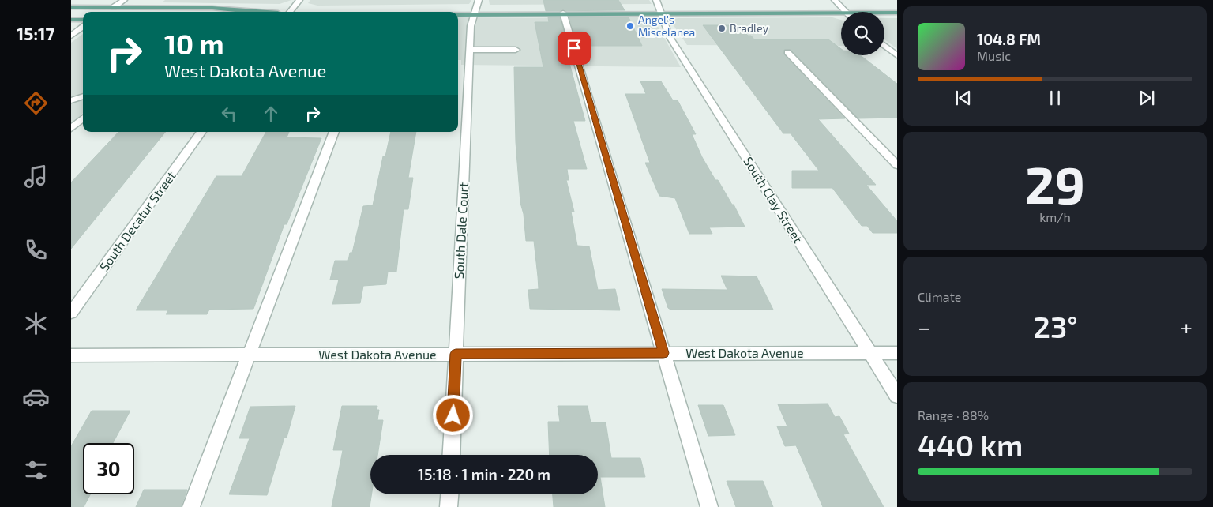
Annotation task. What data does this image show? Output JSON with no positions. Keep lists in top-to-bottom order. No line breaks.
{"streets":{"street":["South Clay Street","South Decatur Street","South Dale Court","West Dakota Avenue"]},"crossings":[["South Clay Street","West Dakota Avenue"],["South Dale Court","West Dakota Avenue"]],"places":["Angel's Miscelanea","Bradley"],"page":{"tabs":"15:17","turn":["10 m","West Dakota Avenue"],"song":["104.8 FM","Music"],"tile":[["29","km/h"],"Climate",["Range · 88%","440 km"]],"heat":["−","23°","+"],"limit":"30","trip":"15:18 · 1 min · 220 m"}}
